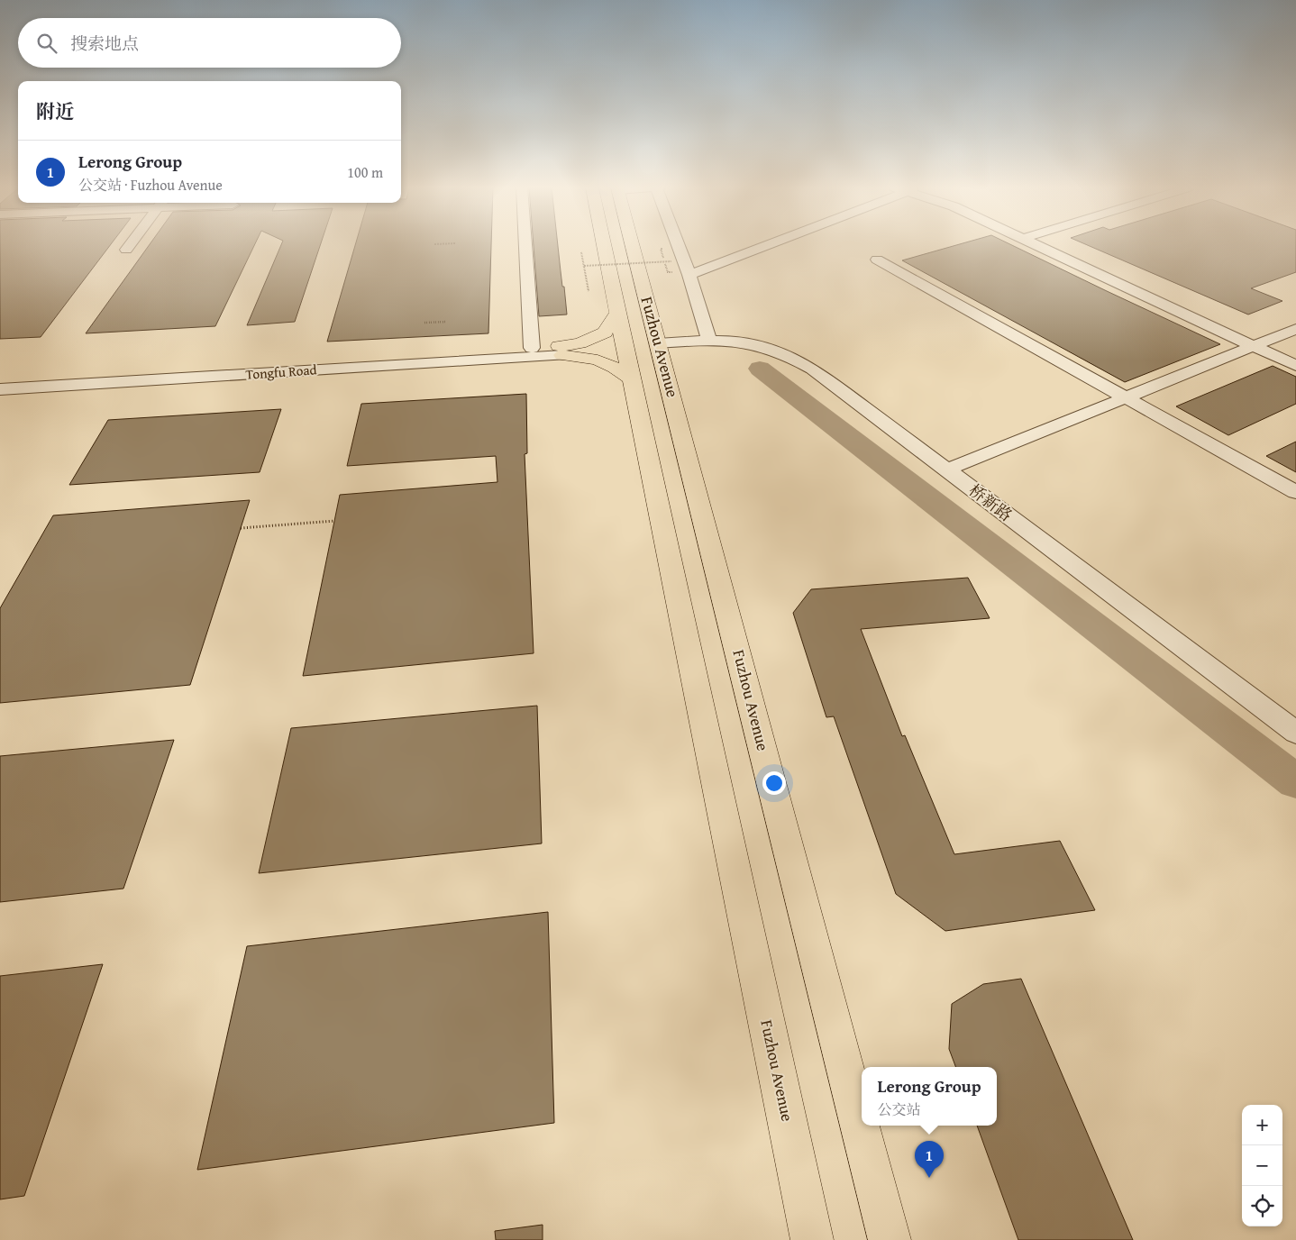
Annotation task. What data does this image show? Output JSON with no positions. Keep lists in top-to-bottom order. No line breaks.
{"streets":{"main road":["Fuzhou Avenue"],"street":["Tongfu Road","桥新路"]},"crossings":[["Fuzhou Avenue","桥新路"]],"page":{"search":"搜索地点","heading":"附近","list":[{"mark":"1","name":"Lerong Group","note":"公交站 · Fuzhou Avenue","value":"100 m"}],"popup":["Lerong Group","公交站"],"map_buttons":["+","−"],"pins":"1"}}
